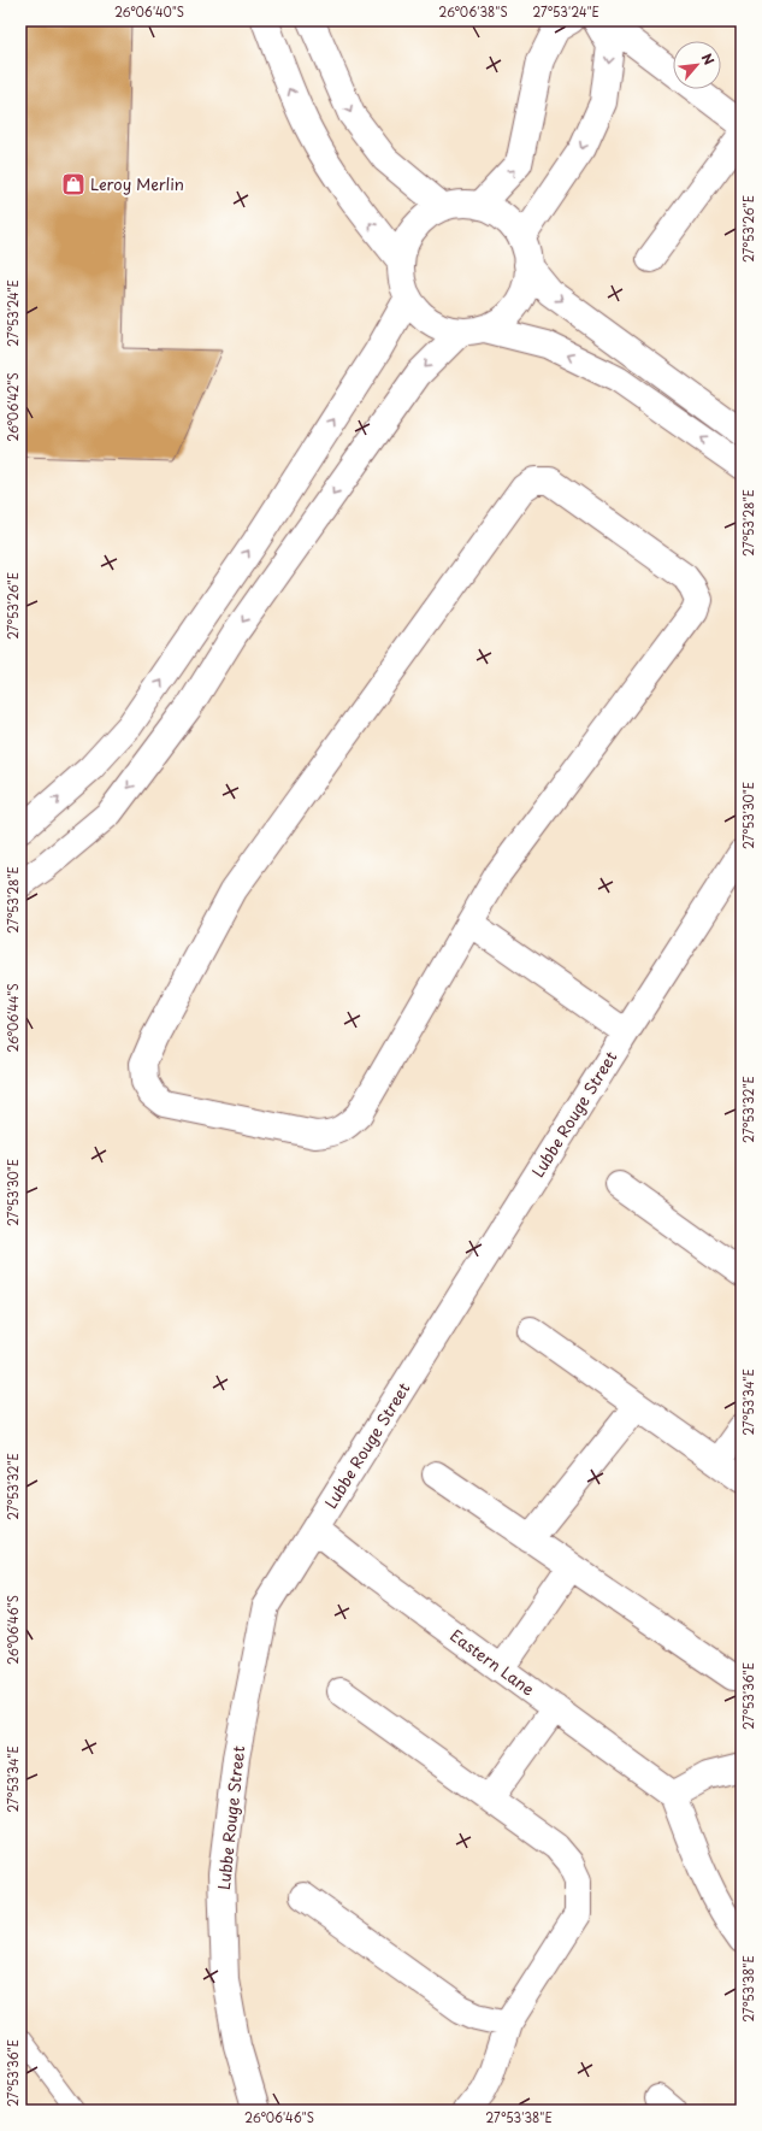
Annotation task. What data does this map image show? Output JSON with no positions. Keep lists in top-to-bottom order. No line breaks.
{"streets":{"street":["Lubbe Rouge Street","Eastern Lane"]},"crossings":[["Lubbe Rouge Street","Eastern Lane"]],"places":{"shop":["Leroy Merlin"]},"north":"top right","coordinates":["26°06'40\"S","26°06'38\"S","27°53'24\"E","27°53'26\"E","26°06'42\"S","27°53'28\"E","27°53'30\"E","26°06'44\"S","27°53'32\"E","27°53'34\"E","26°06'46\"S","27°53'36\"E","27°53'38\"E"]}
